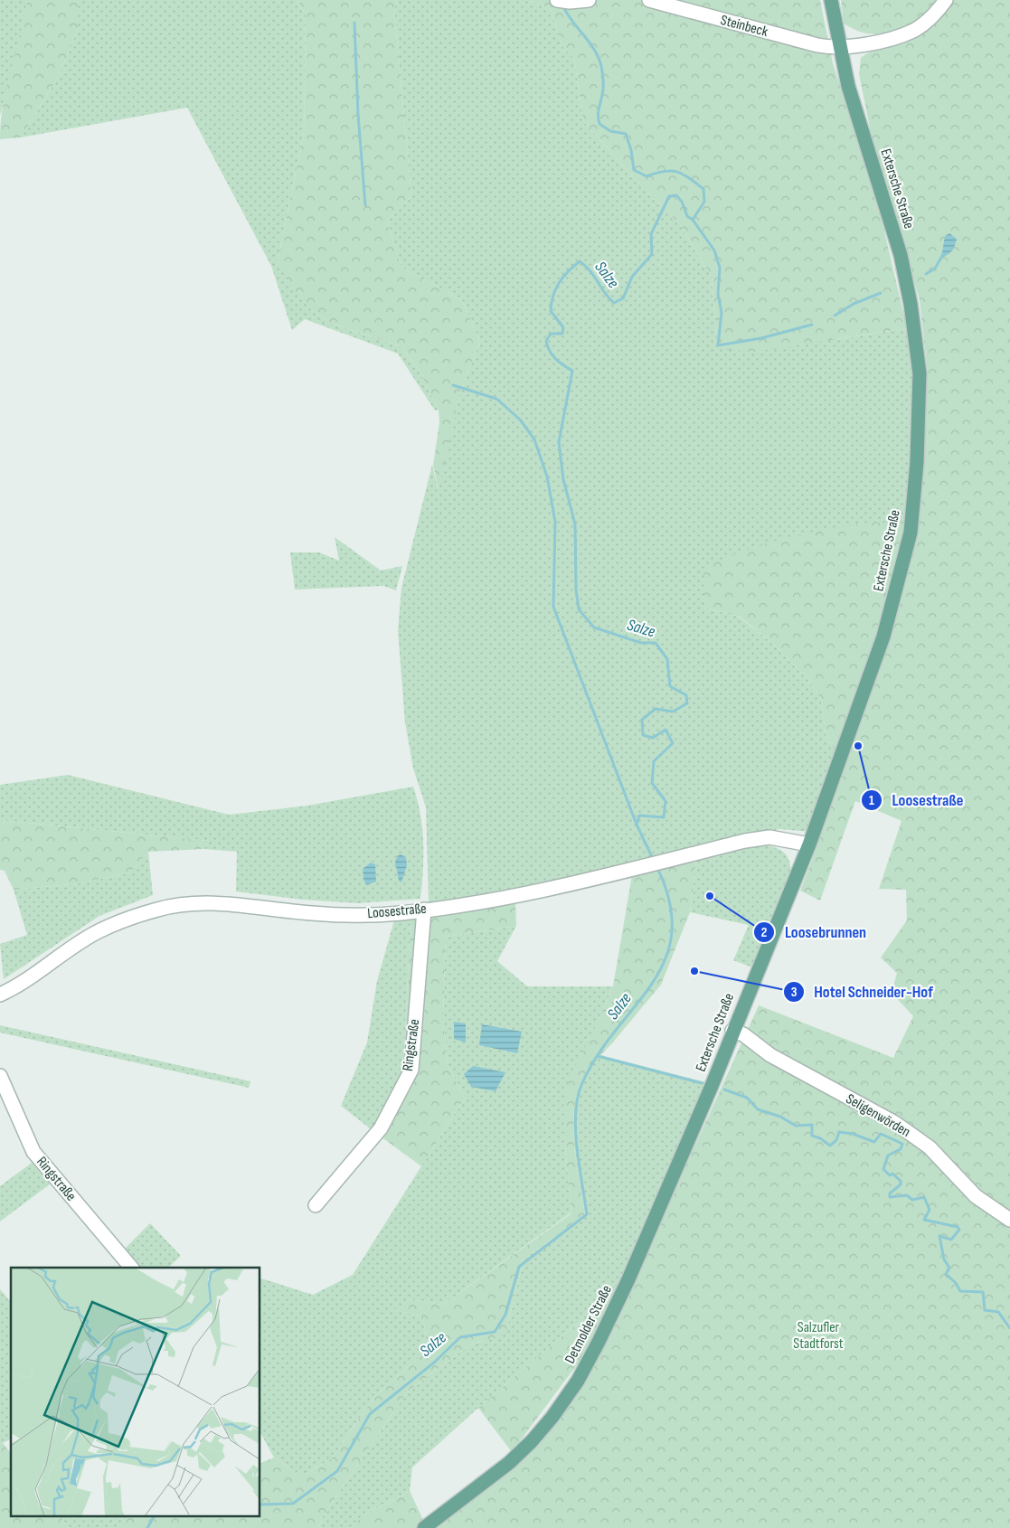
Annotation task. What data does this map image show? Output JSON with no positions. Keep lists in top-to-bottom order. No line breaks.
{"streets":{"main road":["Extersche Straße","Detmolder Straße"],"street":["Steinbeck","Loosestraße","Ringstraße","Seligenwörden"]},"crossings":[["Steinbeck","Extersche Straße"],["Extersche Straße","Loosestraße"],["Extersche Straße","Seligenwörden"],["Extersche Straße","Detmolder Straße"],["Loosestraße","Ringstraße"]],"water":["Salze"],"parks":["Salzufler Stadtforst"],"places":["Loosestraße","Loosebrunnen","Hotel Schneider-Hof"]}
